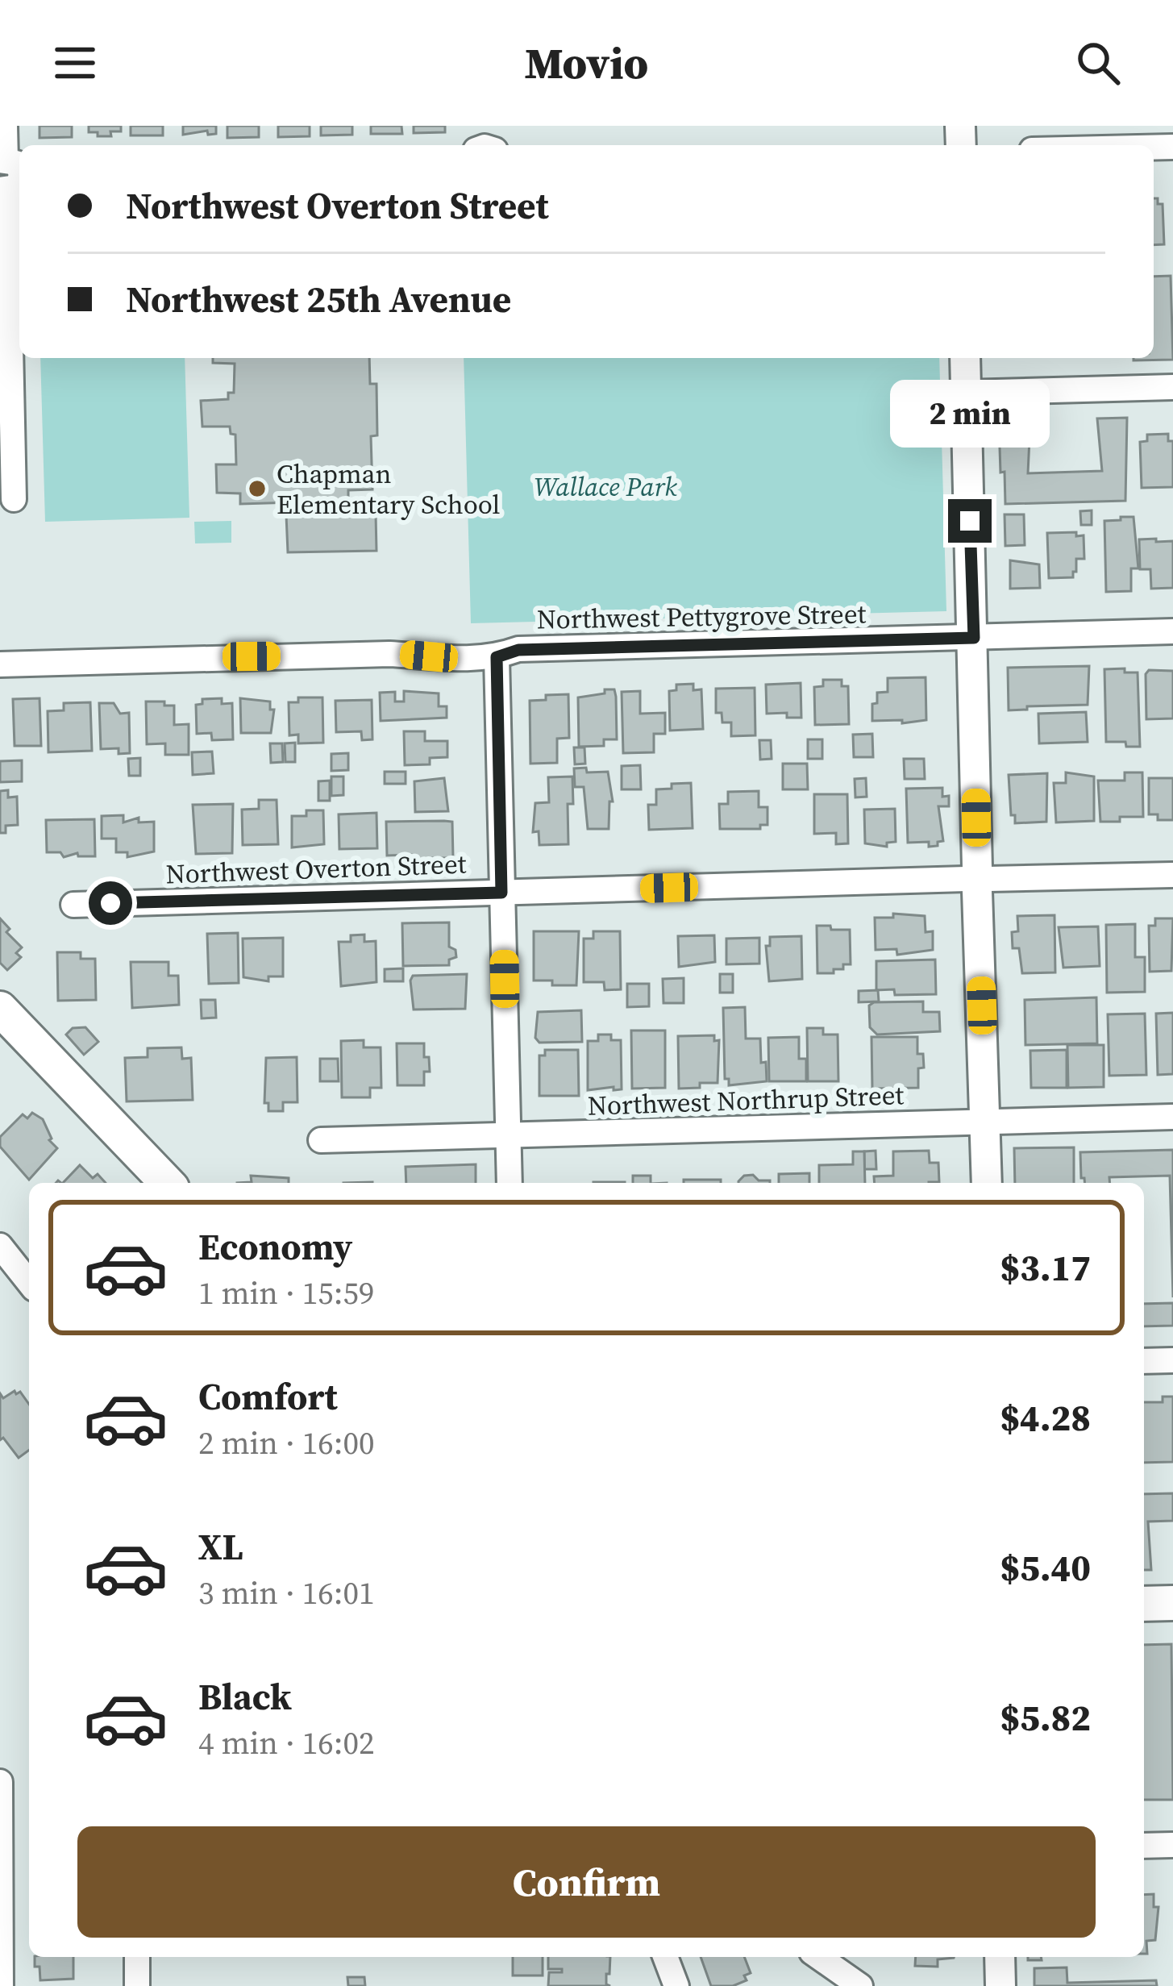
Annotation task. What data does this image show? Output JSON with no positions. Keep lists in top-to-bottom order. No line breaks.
{"streets":{"street":["Northwest Pettygrove Street","Northwest Overton Street","Northwest Northrup Street"]},"parks":["Wallace Park"],"places":["Chapman Elementary School"],"page":{"header":"Movio","banner":["Northwest Overton Street","Northwest 25th Avenue"],"bubble":"2 min","list":[{"name":"Economy","note":"1 min · 15:59","value":"$3.17"},{"name":"Comfort","note":"2 min · 16:00","value":"$4.28"},{"name":"XL","note":"3 min · 16:01","value":"$5.40"},{"name":"Black","note":"4 min · 16:02","value":"$5.82"}],"buttons":"Confirm"}}
